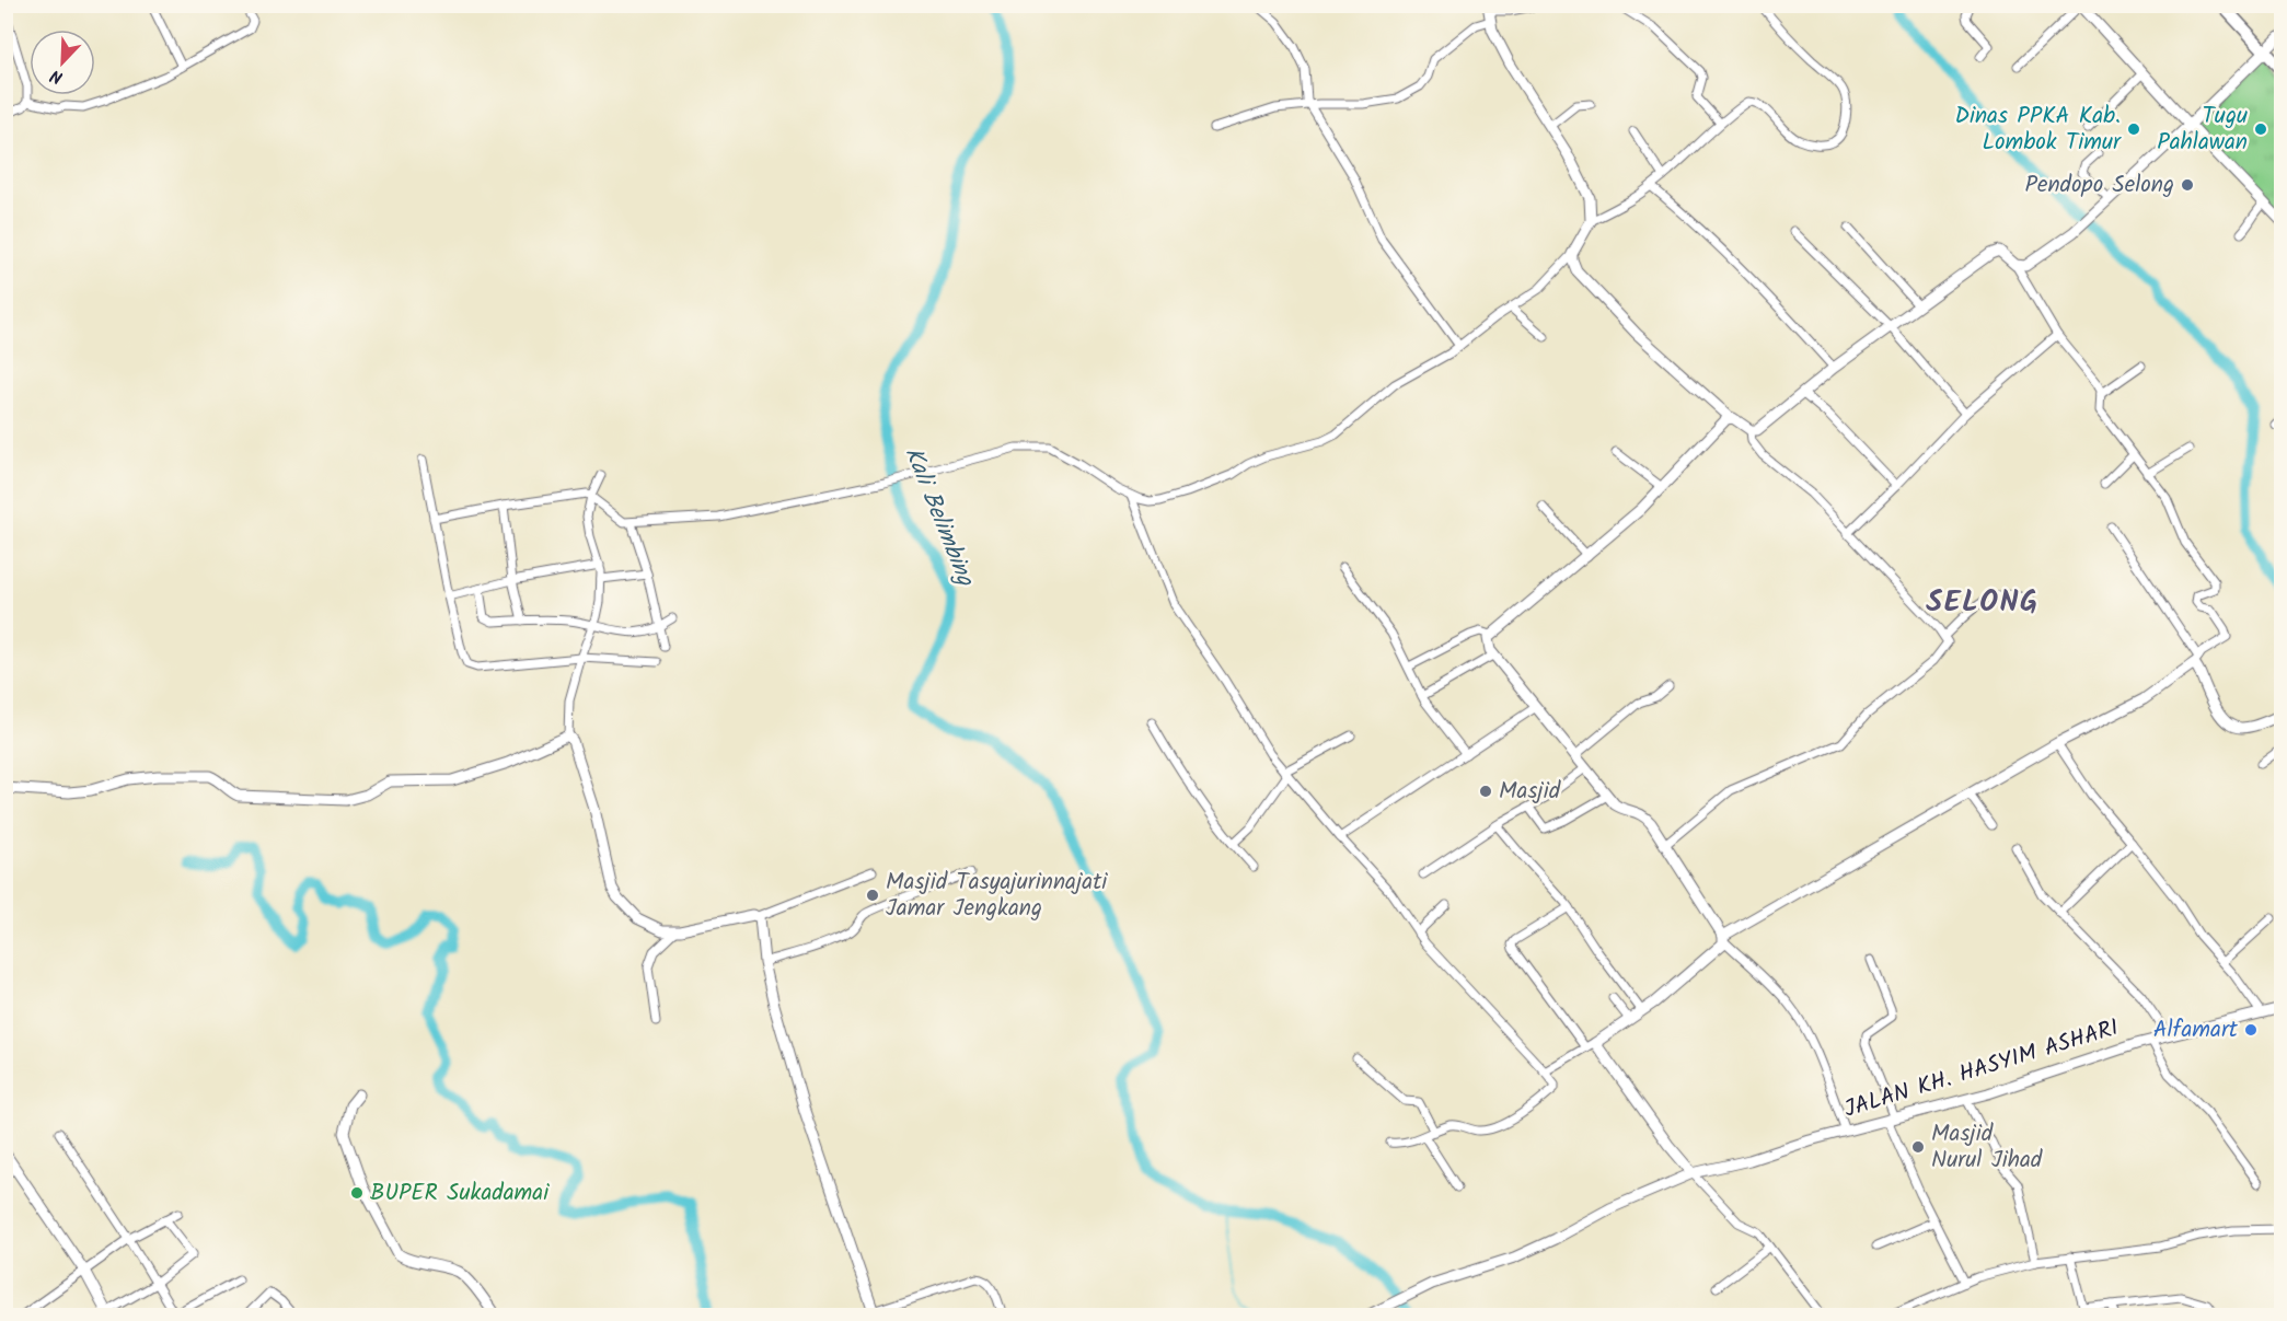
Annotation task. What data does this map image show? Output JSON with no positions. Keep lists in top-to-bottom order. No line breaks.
{"streets":{"street":["JALAN KH. HASYIM ASHARI"]},"districts":["SELONG"],"water":["Kali Belimbing"],"places":["Dinas PPKA Kab. Lombok Timur","Tugu Pahlawan","Pendopo Selong","Masjid","Masjid Tasyajurinnajati Jamar Jengkang","Alfamart","Masjid Nurul Jihad","BUPER Sukadamai"],"north":"bottom left"}
